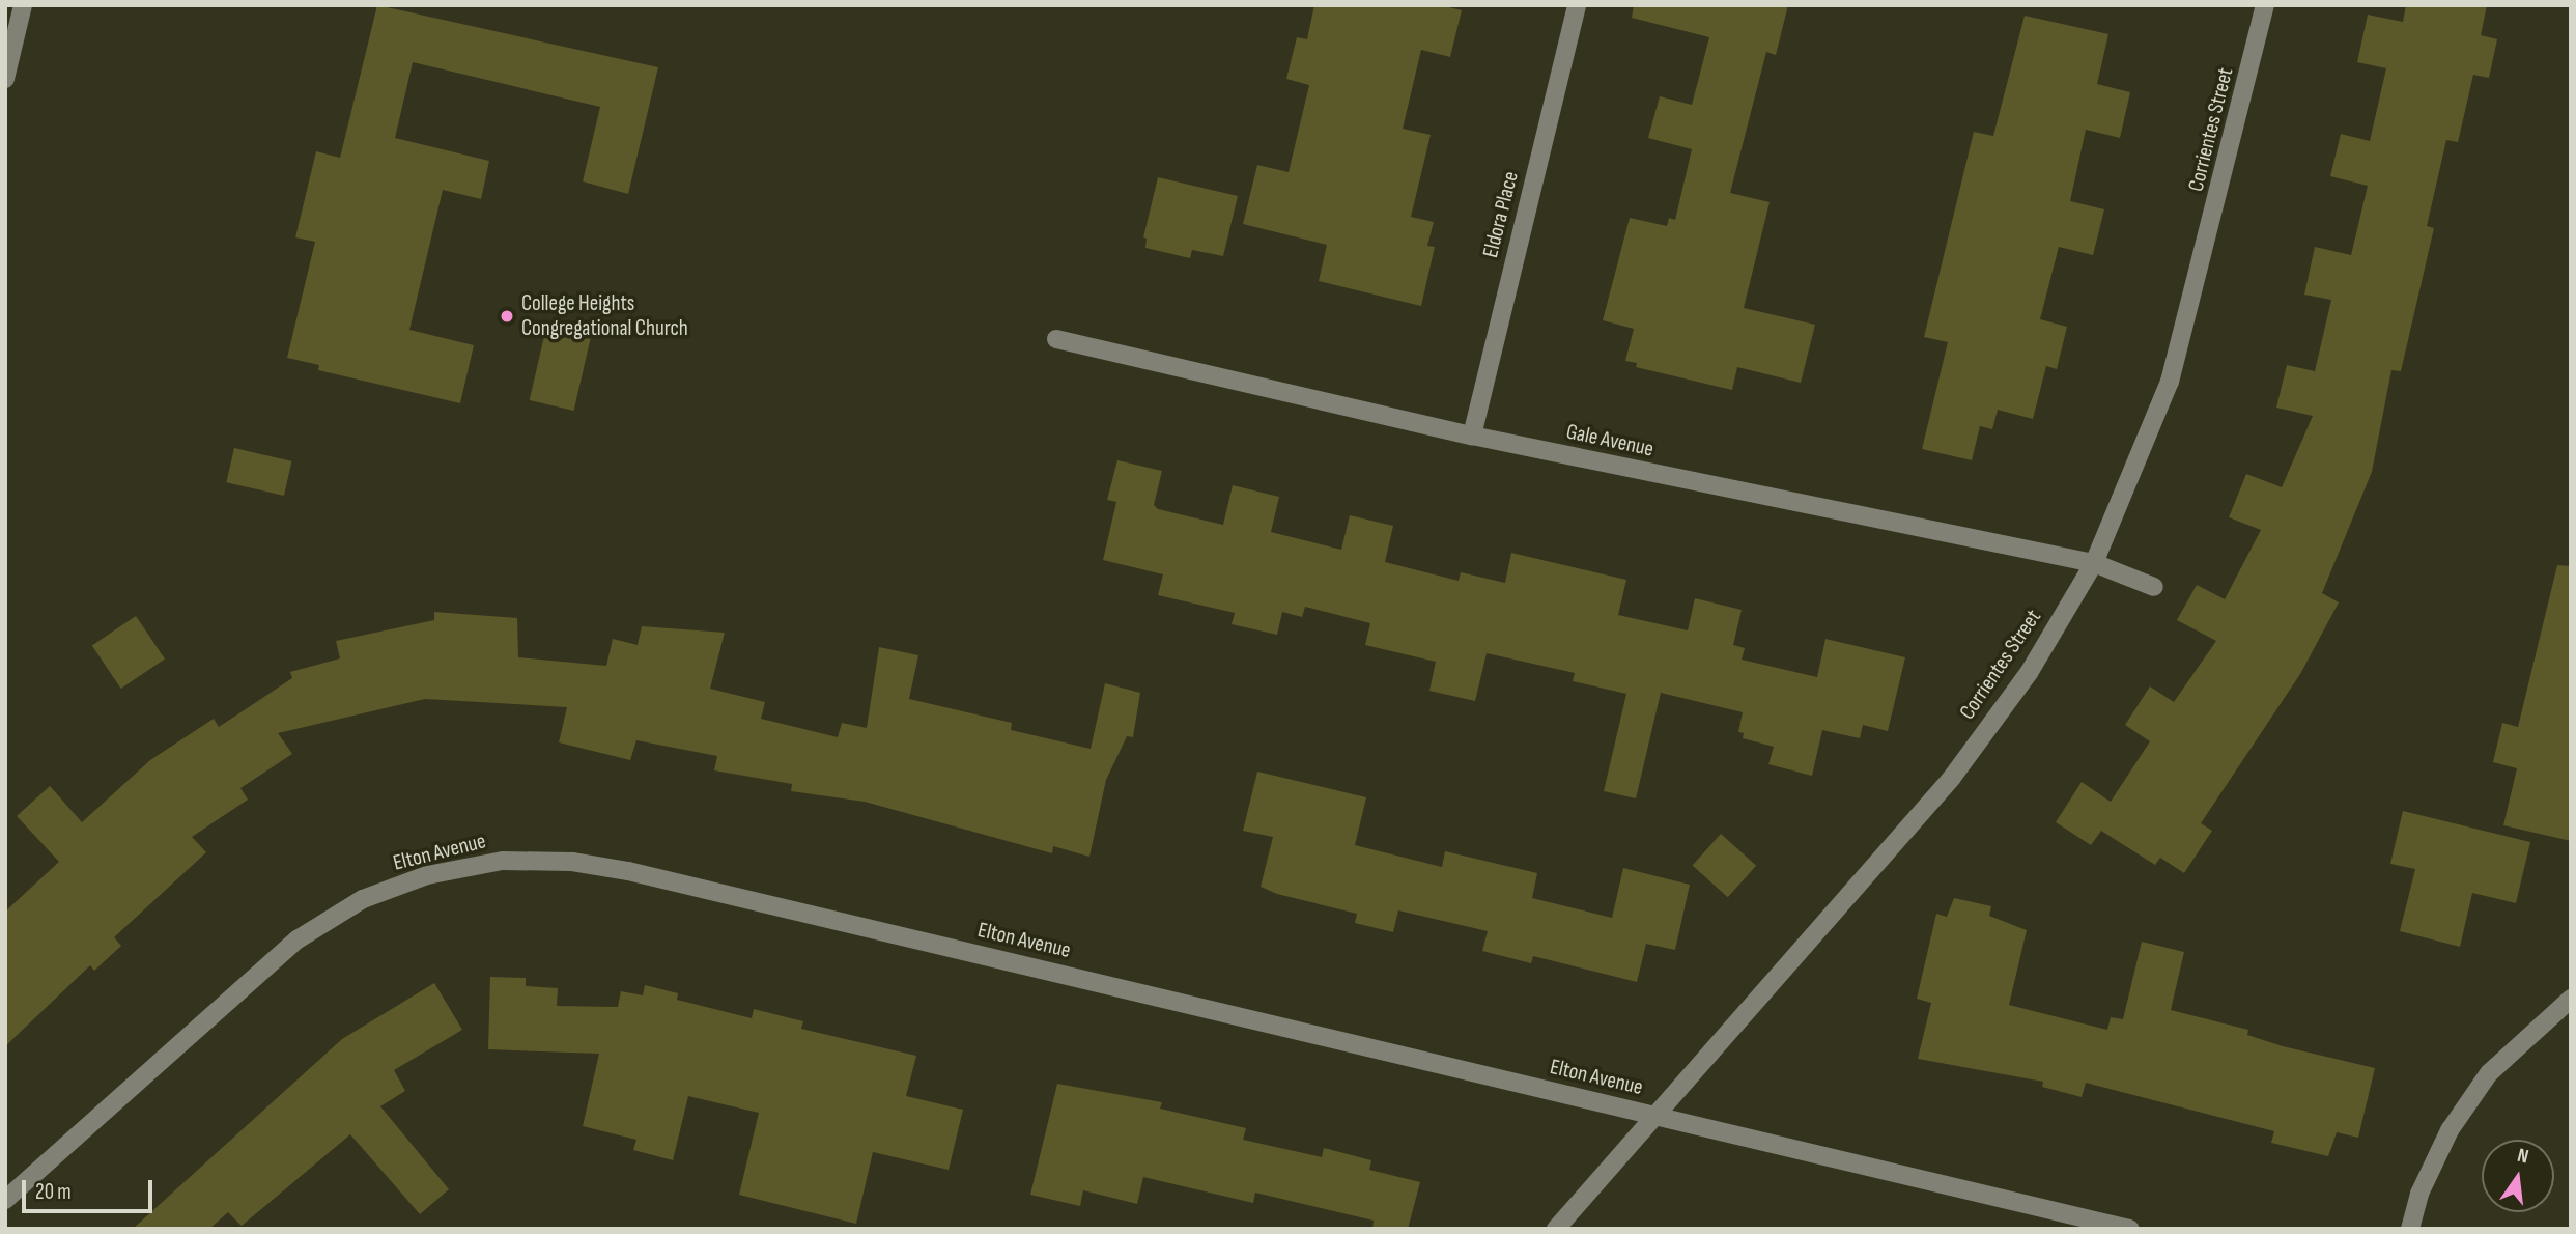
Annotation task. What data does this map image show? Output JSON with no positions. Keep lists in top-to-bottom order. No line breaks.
{"streets":{"street":["Corrientes Street","Eldora Place","Gale Avenue","Elton Avenue"]},"crossings":[["Corrientes Street","Gale Avenue"],["Corrientes Street","Elton Avenue"],["Eldora Place","Gale Avenue"]],"places":["College Heights Congregational Church"],"scale_bar":"20 m","north":"top"}
